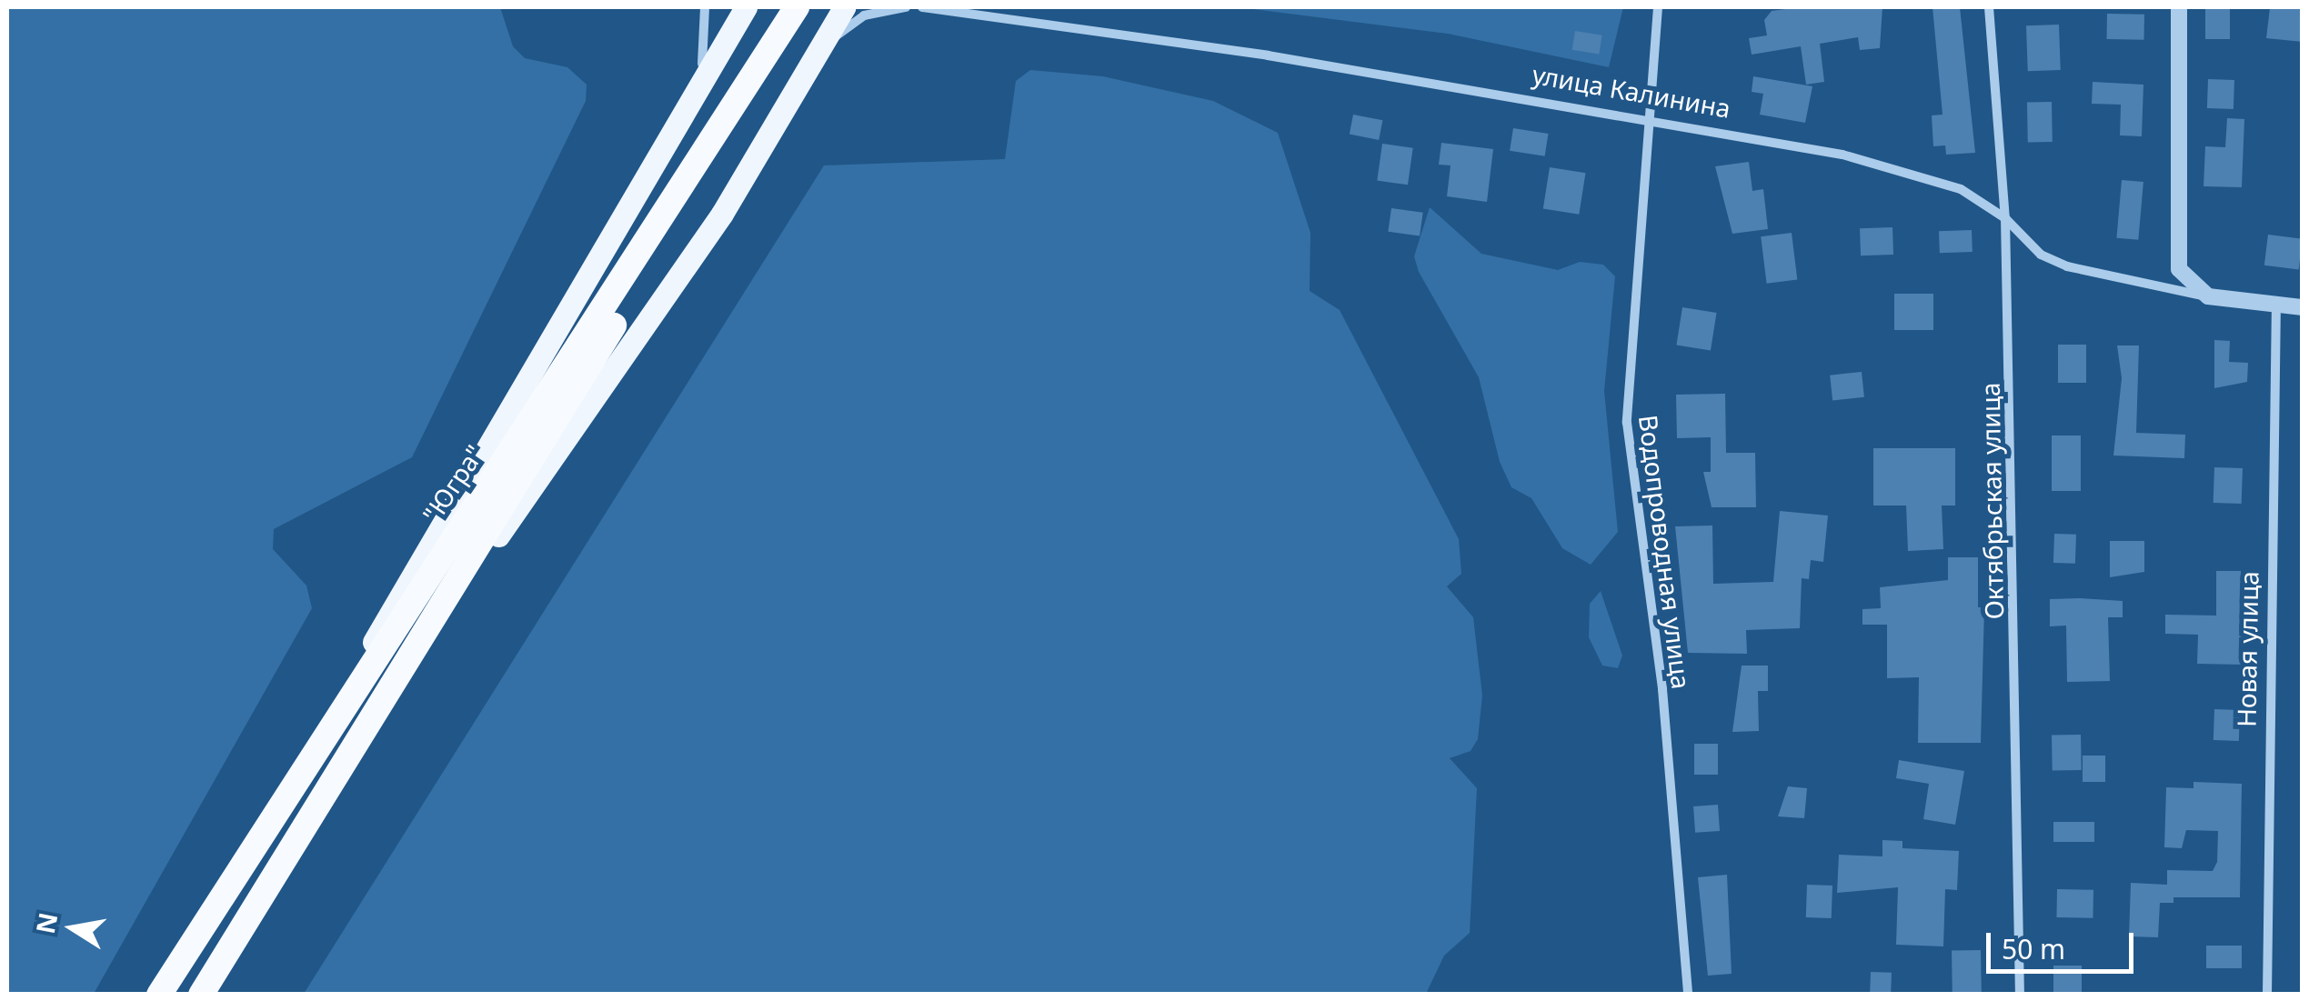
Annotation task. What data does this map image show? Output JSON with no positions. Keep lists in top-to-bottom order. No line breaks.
{"streets":{"highway":["\"Югра\""],"street":["улица Калинина","Октябрьская улица","Водопроводная улица","Новая улица"]},"crossings":[["улица Калинина","Октябрьская улица"],["улица Калинина","Водопроводная улица"],["улица Калинина","Новая улица"]],"scale_bar":"50 m","north":"left"}
